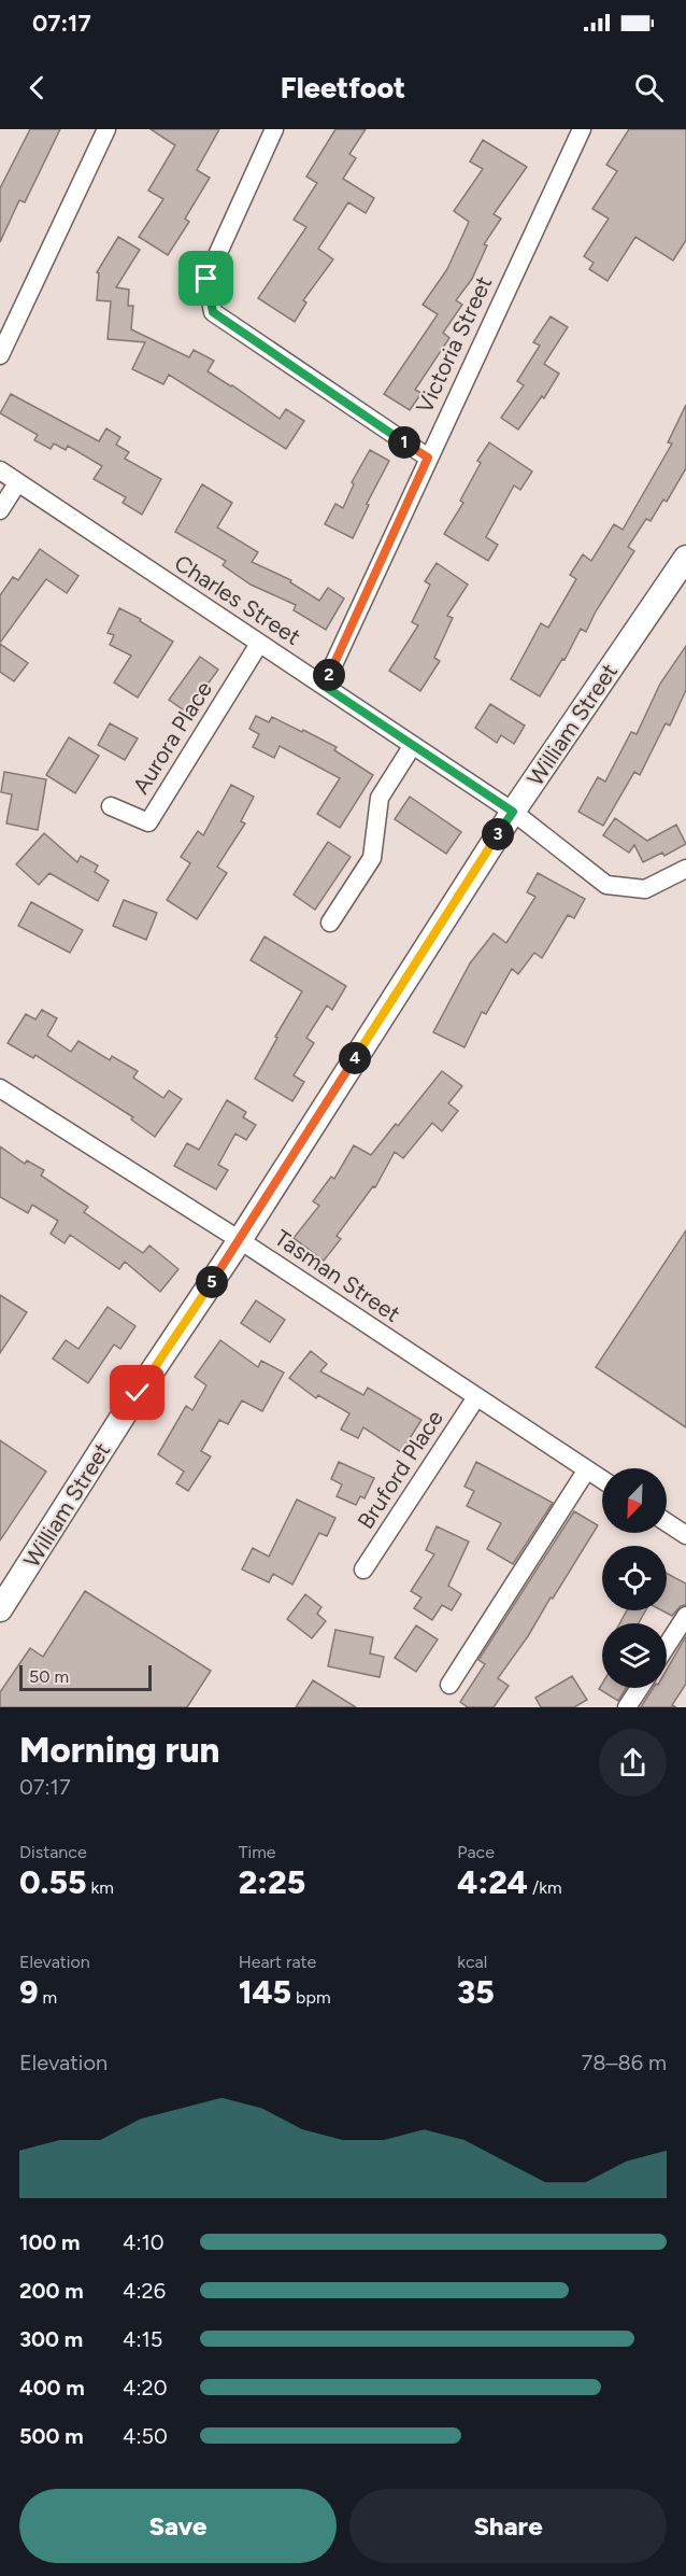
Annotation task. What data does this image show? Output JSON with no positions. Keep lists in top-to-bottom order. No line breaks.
{"streets":{"main road":["William Street"],"street":["Victoria Street","Charles Street","Aurora Place","Tasman Street","Bruford Place"]},"crossings":[["Victoria Street","Charles Street"],["Charles Street","William Street"],["Charles Street","Aurora Place"],["William Street","Tasman Street"],["Tasman Street","Bruford Place"]],"scale_bar":"50 m","north":"bottom left","page":{"status":"07:17","header":"Fleetfoot","pins":["1","2","3","4","5"],"scale":"50 m","heading":["Morning run","07:17"],"stats":[["Distance","0.55 km"],["Time","2:25"],["Pace","4:24 /km"],["Elevation","9 m"],["Heart rate","145 bpm"],["kcal","35"]],"chart":["Elevation","78–86 m"],"list":[{"name":"100 m","note":"4:10"},{"name":"200 m","note":"4:26"},{"name":"300 m","note":"4:15"},{"name":"400 m","note":"4:20"},{"name":"500 m","note":"4:50"}],"buttons":["Save","Share"]}}
